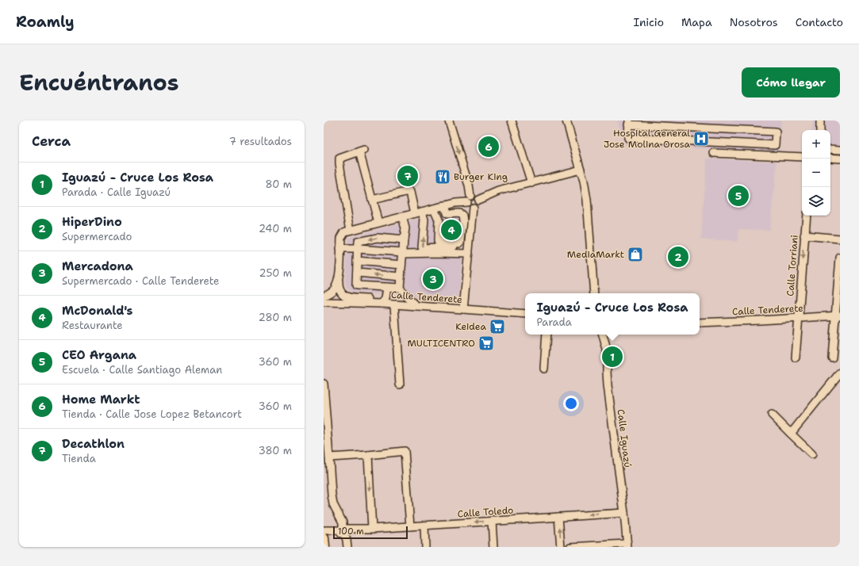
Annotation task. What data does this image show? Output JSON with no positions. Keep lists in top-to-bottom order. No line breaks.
{"streets":{"street":["Calle Torriani","Calle Tenderete","Calle Iguazú","Calle Toledo"]},"crossings":[["Calle Torriani","Calle Tenderete"],["Calle Iguazú","Calle Toledo"]],"places":{"hospital":["Hospital General Jose Molina Orosa"],"restaurant":["Burger King"],"shop":["MediaMarkt"],"supermarket":["Keidea","MULTICENTRO"]},"scale_bar":"100 m","page":{"header":"Roamly","nav":["Inicio","Mapa","Nosotros","Contacto"],"title":"Encuéntranos","buttons":"Cómo llegar","heading":["Cerca","7 resultados"],"map_buttons":["+","−"],"pins":["6","7","5","4","2","3","1"],"list":[{"mark":"1","name":"Iguazú - Cruce Los Rosa","note":"Parada · Calle Iguazú","value":"80 m"},{"mark":"2","name":"HiperDino","note":"Supermercado","value":"240 m"},{"mark":"3","name":"Mercadona","note":"Supermercado · Calle Tenderete","value":"250 m"},{"mark":"4","name":"McDonald's","note":"Restaurante","value":"280 m"},{"mark":"5","name":"CEO Argana","note":"Escuela · Calle Santiago Aleman","value":"360 m"},{"mark":"6","name":"Home Markt","note":"Tienda · Calle Jose Lopez Betancort","value":"360 m"},{"mark":"7","name":"Decathlon","note":"Tienda","value":"380 m"}],"popup":["Iguazú - Cruce Los Rosa","Parada"],"scale":"100 m"}}
